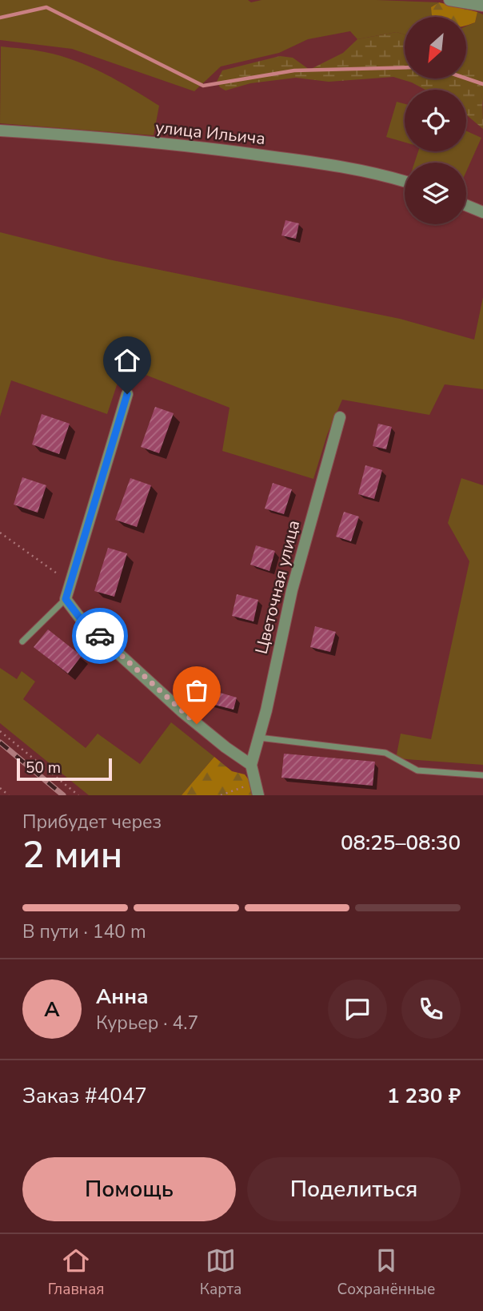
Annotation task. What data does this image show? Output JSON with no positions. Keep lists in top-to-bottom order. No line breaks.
{"streets":{"street":["улица Ильича","Цветочная улица"]},"scale_bar":"50 m","north":"bottom left","page":{"scale":"50 m","heading":["2 мин","Прибудет через","08:25–08:30"],"panel":["Анна","Курьер · 4.7","Заказ #4047","1 230 ₽"],"bar":"В пути · 140 m","round":"А","buttons":["Помощь","Поделиться"],"tabs":["Главная","Карта","Сохранённые"]}}
